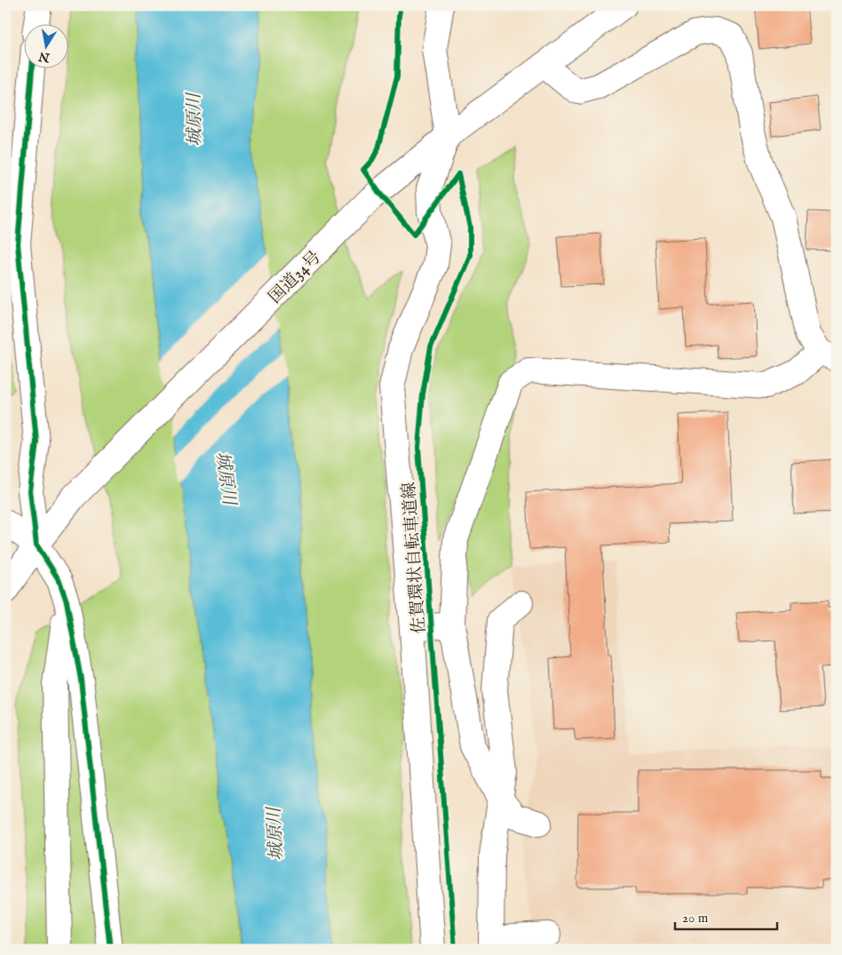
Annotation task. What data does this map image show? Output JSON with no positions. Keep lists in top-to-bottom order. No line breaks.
{"streets":{"main road":["国道34号"],"cycle path":["佐賀環状自転車道線"]},"water":["城原川"],"scale_bar":"20 m","north":"bottom"}
